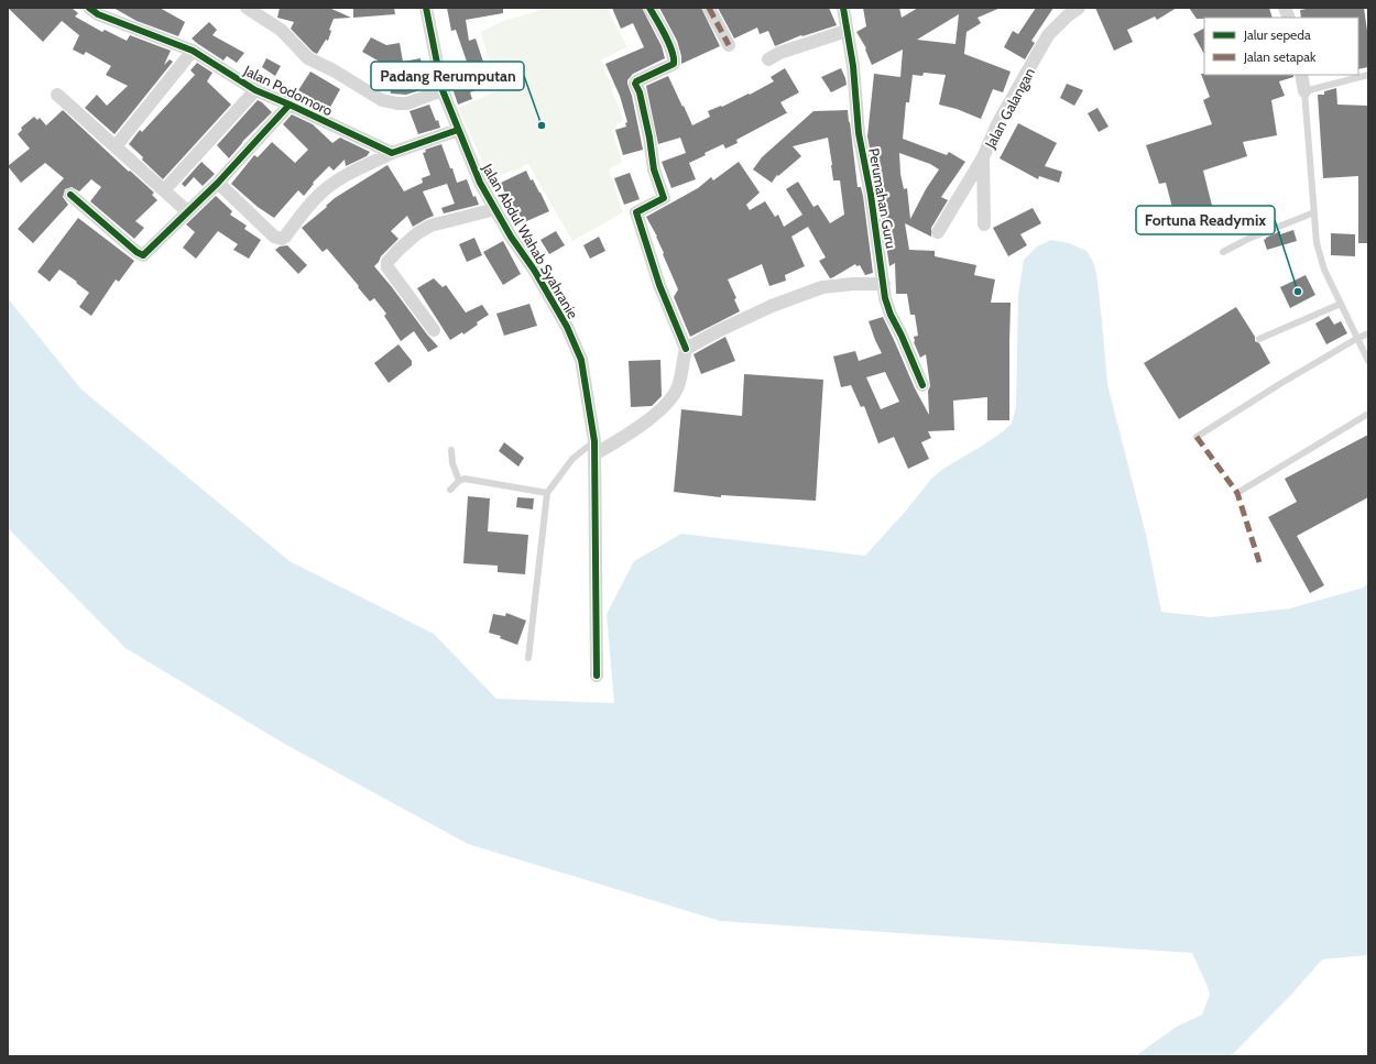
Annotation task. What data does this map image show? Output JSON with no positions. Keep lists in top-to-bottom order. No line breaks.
{"streets":{"street":["Jalan Podomoro","Jalan Galangan","Perumahan Guru","Jalan Abdul Wahab Syahranie"]},"places":["Padang Rerumputan","Fortuna Readymix"],"legend":["Jalur sepeda","Jalan setapak"]}
